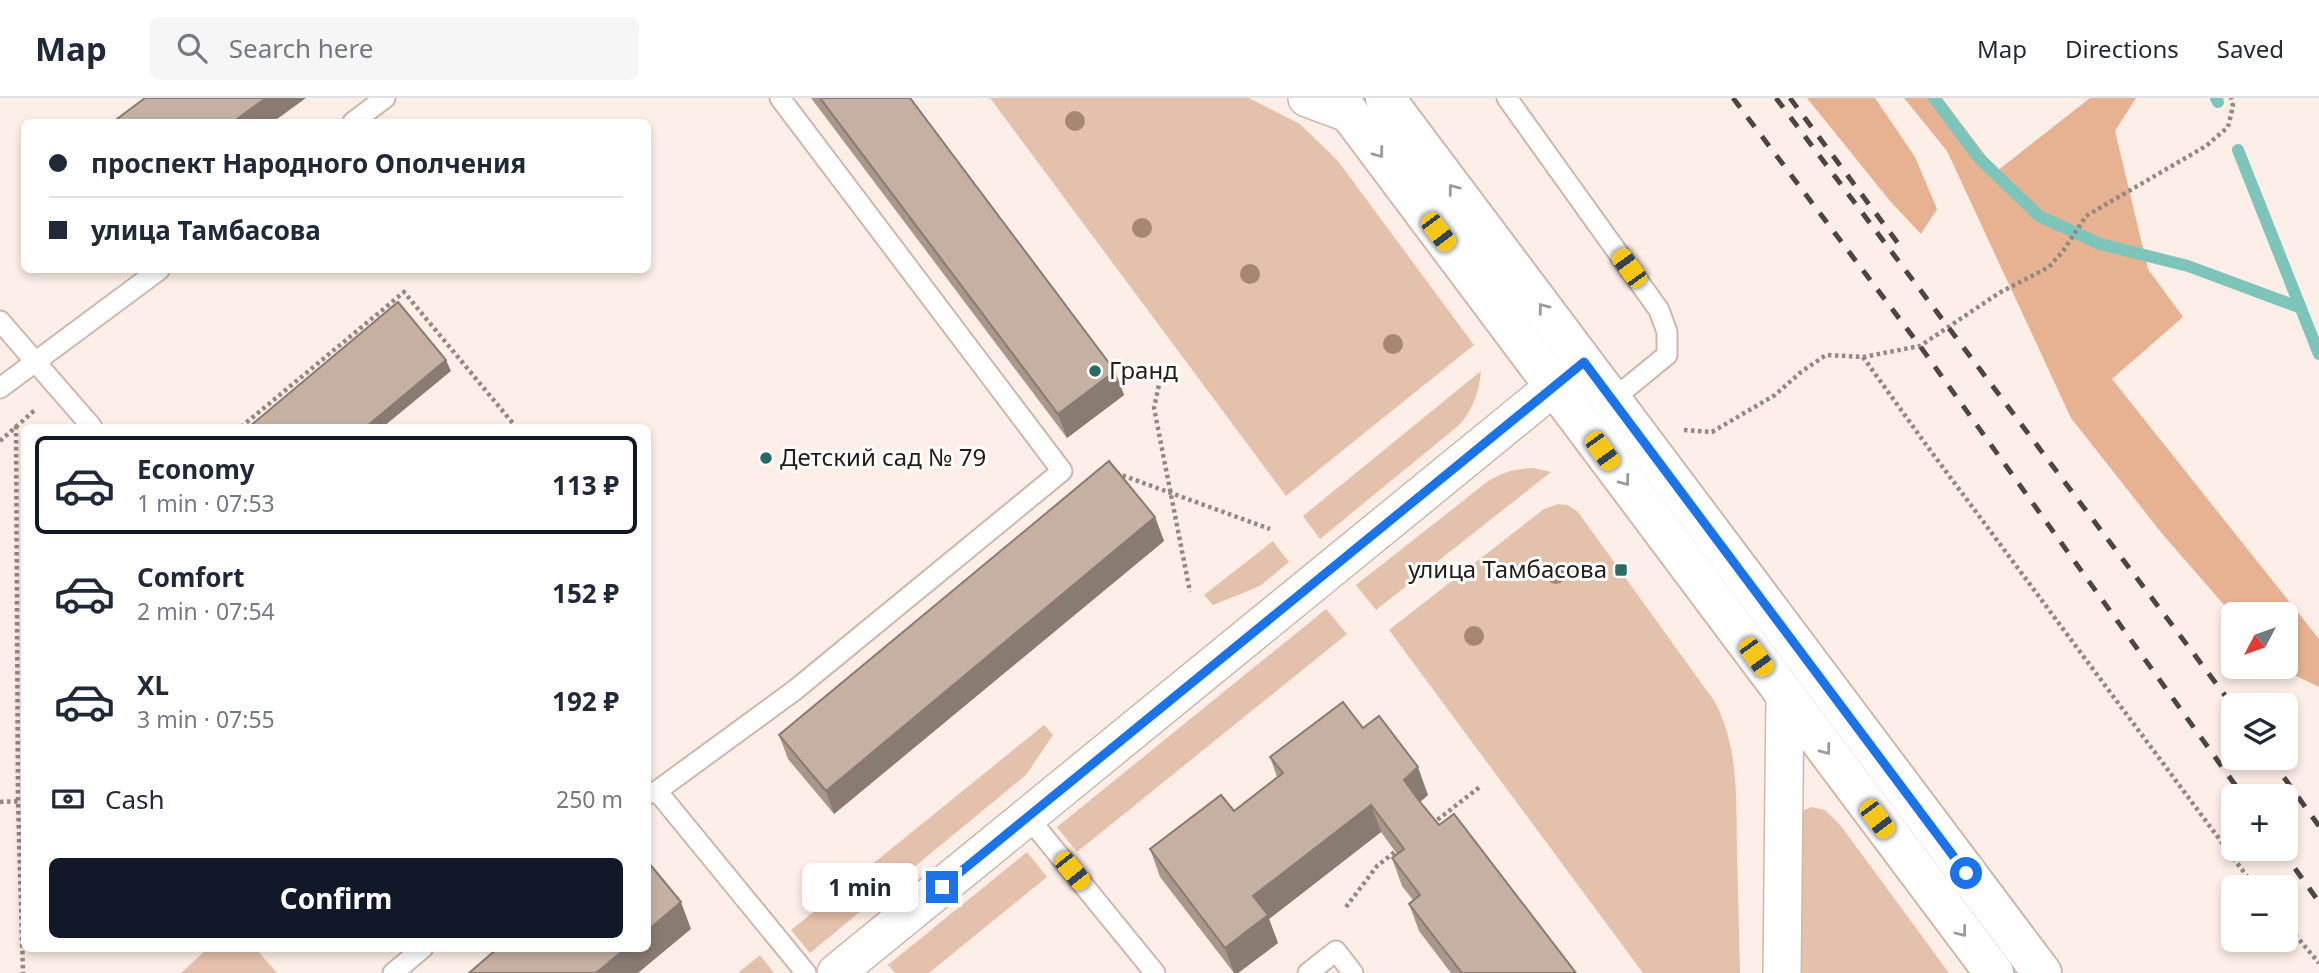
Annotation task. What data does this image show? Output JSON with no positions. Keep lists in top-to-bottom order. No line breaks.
{"places":{"other":["Гранд","Детский сад № 79"],"transit":["улица Тамбасова"]},"north":"bottom left","page":{"header":"Map","search":"Search here","nav":["Map","Directions","Saved"],"banner":["проспект Народного Ополчения","улица Тамбасова"],"list":[{"name":"Economy","note":"1 min · 07:53","value":"113 ₽"},{"name":"Comfort","note":"2 min · 07:54","value":"152 ₽"},{"name":"XL","note":"3 min · 07:55","value":"192 ₽"}],"map_buttons":["+","−"],"pay":["Cash","250 m"],"buttons":"Confirm","bubble":"1 min"}}
